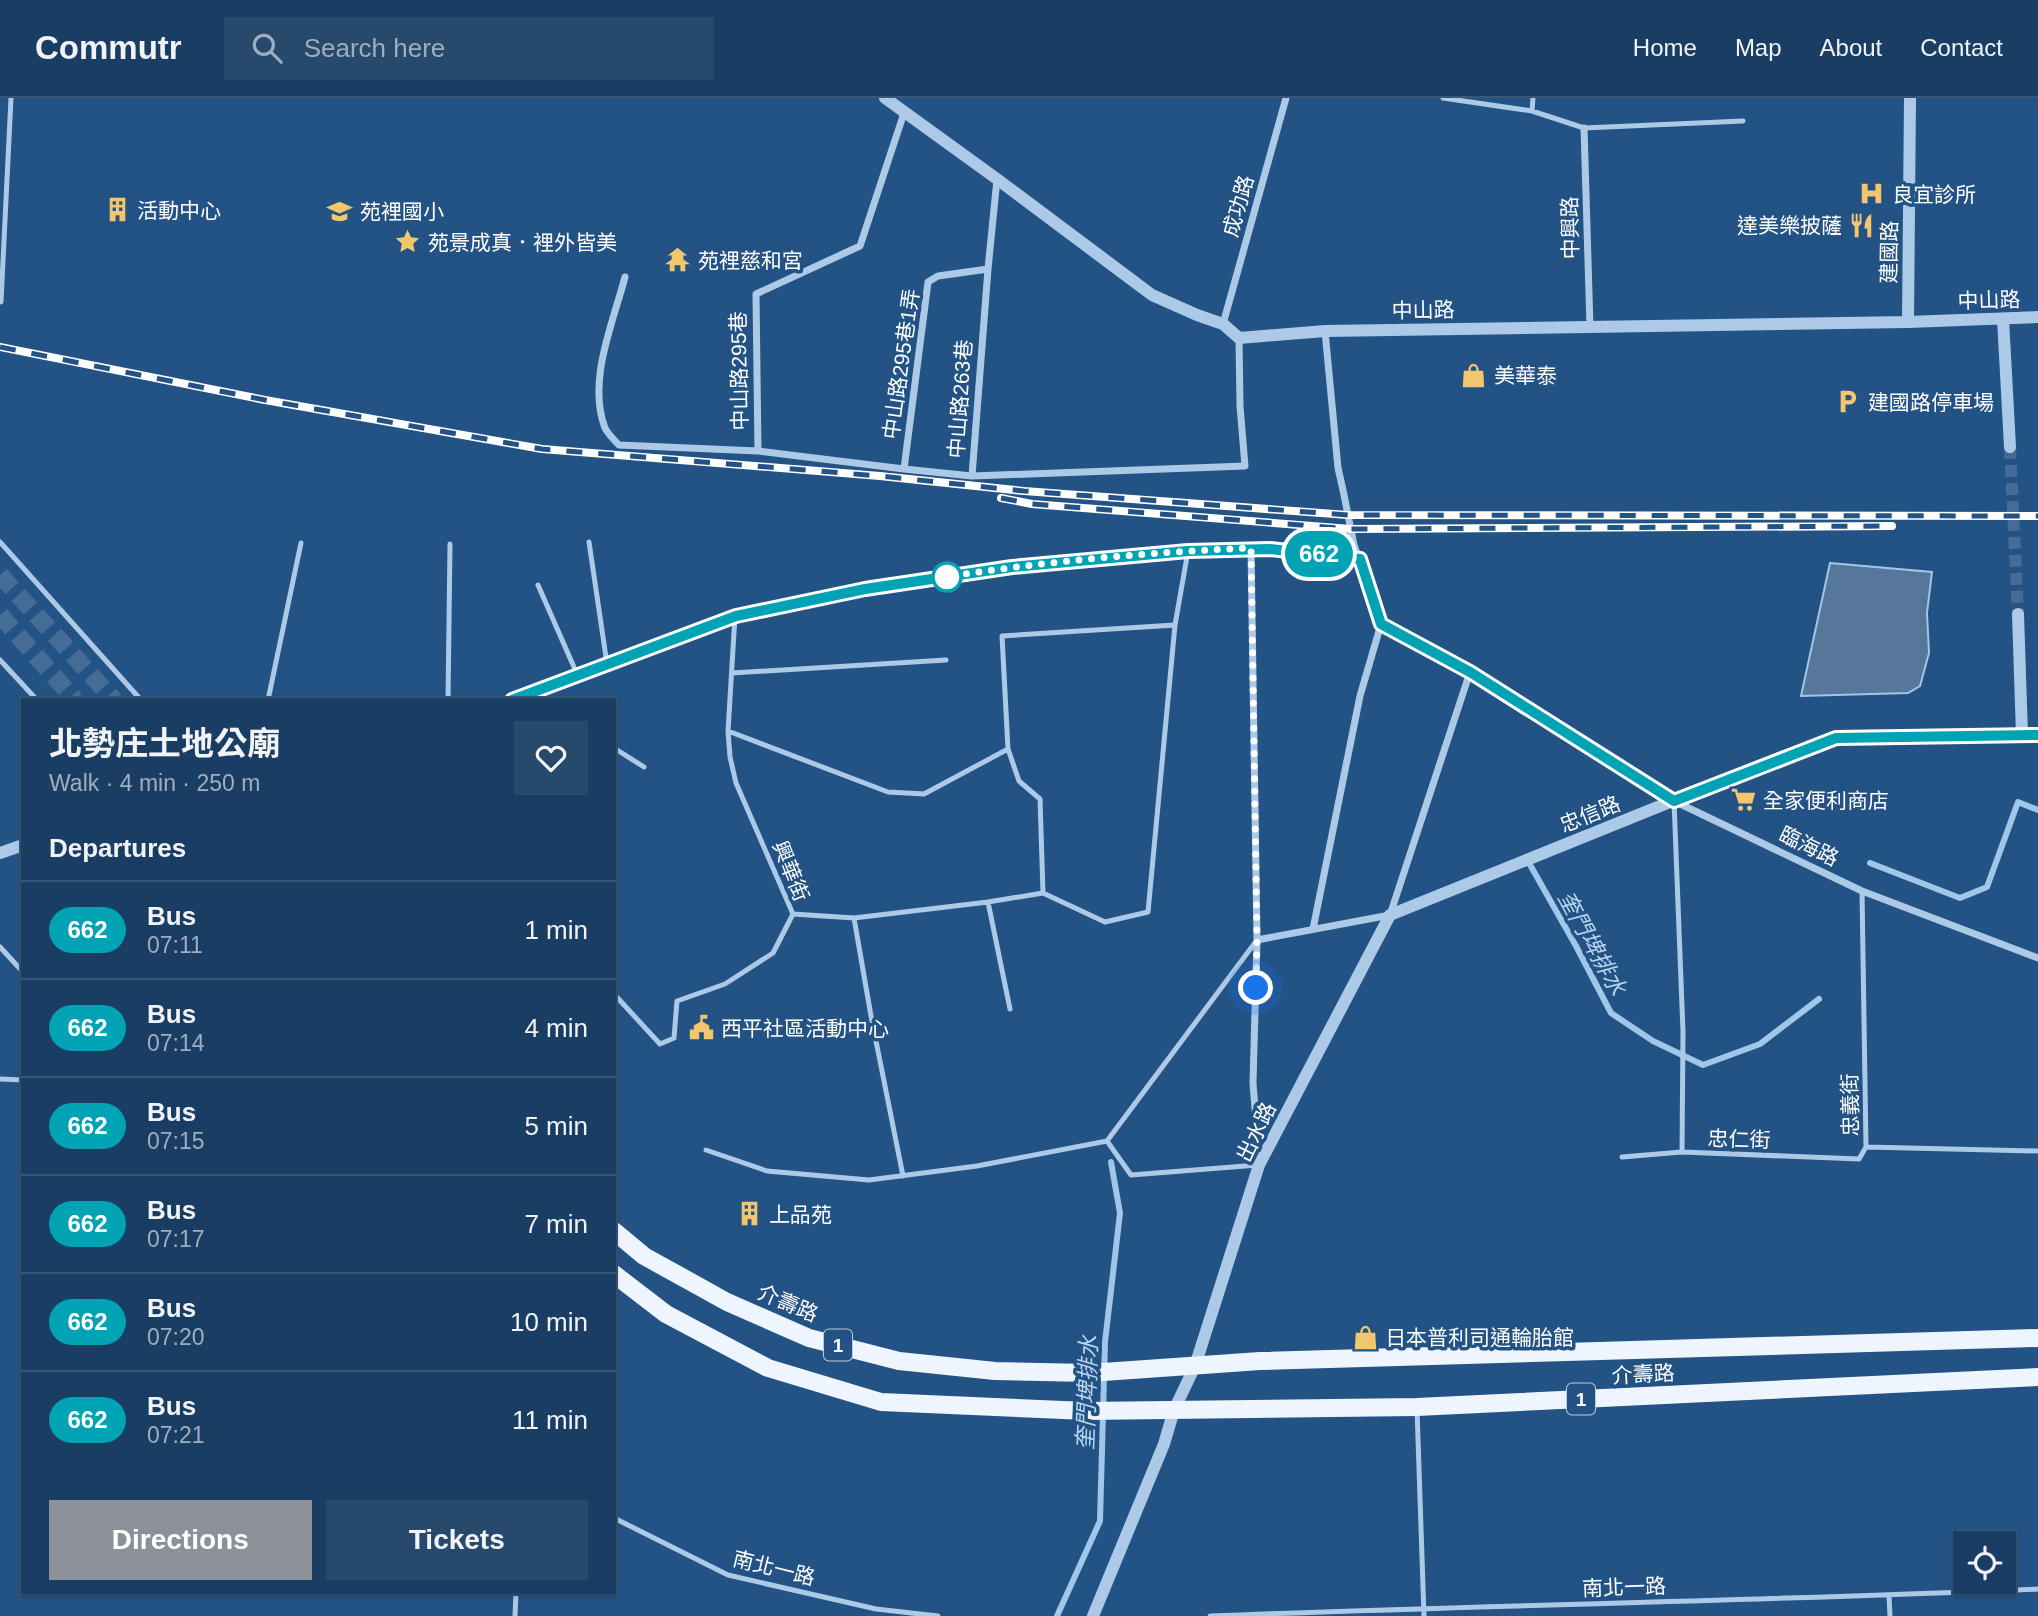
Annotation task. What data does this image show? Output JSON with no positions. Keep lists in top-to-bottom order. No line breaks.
{"streets":{"main road":["介壽路","1"],"street":["成功路","中興路","建國路","中山路","中山路295巷1弄","中山路295巷","中山路263巷","忠信路","臨海路","出水路"],"lane":["興華街","忠義街","忠仁街","南北一路"]},"crossings":[["中興路","中山路"],["建國路","中山路"],["中山路","中山路263巷"],["中山路295巷1弄","中山路263巷"],["忠信路","臨海路"],["忠信路","出水路"],["忠信路","忠仁街"],["臨海路","忠義街"],["臨海路","出水路"],["臨海路","忠仁街"],["忠義街","忠仁街"],["出水路","介壽路"]],"water":["奎門埤排水"],"places":{"hospital":["良宜診所"],"building":["活動中心","上品苑"],"school or university":["苑裡國小"],"restaurant":["達美樂披薩"],"place":["苑景成真．裡外皆美"],"temple":["苑裡慈和宮"],"shop":["美華泰","日本普利司通輪胎館"],"parking":["建國路停車場"],"supermarket":["全家便利商店"],"public building":["西平社區活動中心"]},"lines":["bus line 662"],"page":{"header":"Commutr","search":"Search here","nav":["Home","Map","About","Contact"],"on_map":"662","heading":[["北勢庄土地公廟","Walk · 4 min · 250 m"],"Departures"],"list":[{"mark":"662","name":"Bus","note":"07:11","value":"1 min"},{"mark":"662","name":"Bus","note":"07:14","value":"4 min"},{"mark":"662","name":"Bus","note":"07:15","value":"5 min"},{"mark":"662","name":"Bus","note":"07:17","value":"7 min"},{"mark":"662","name":"Bus","note":"07:20","value":"10 min"},{"mark":"662","name":"Bus","note":"07:21","value":"11 min"}],"buttons":["Directions","Tickets"]}}
